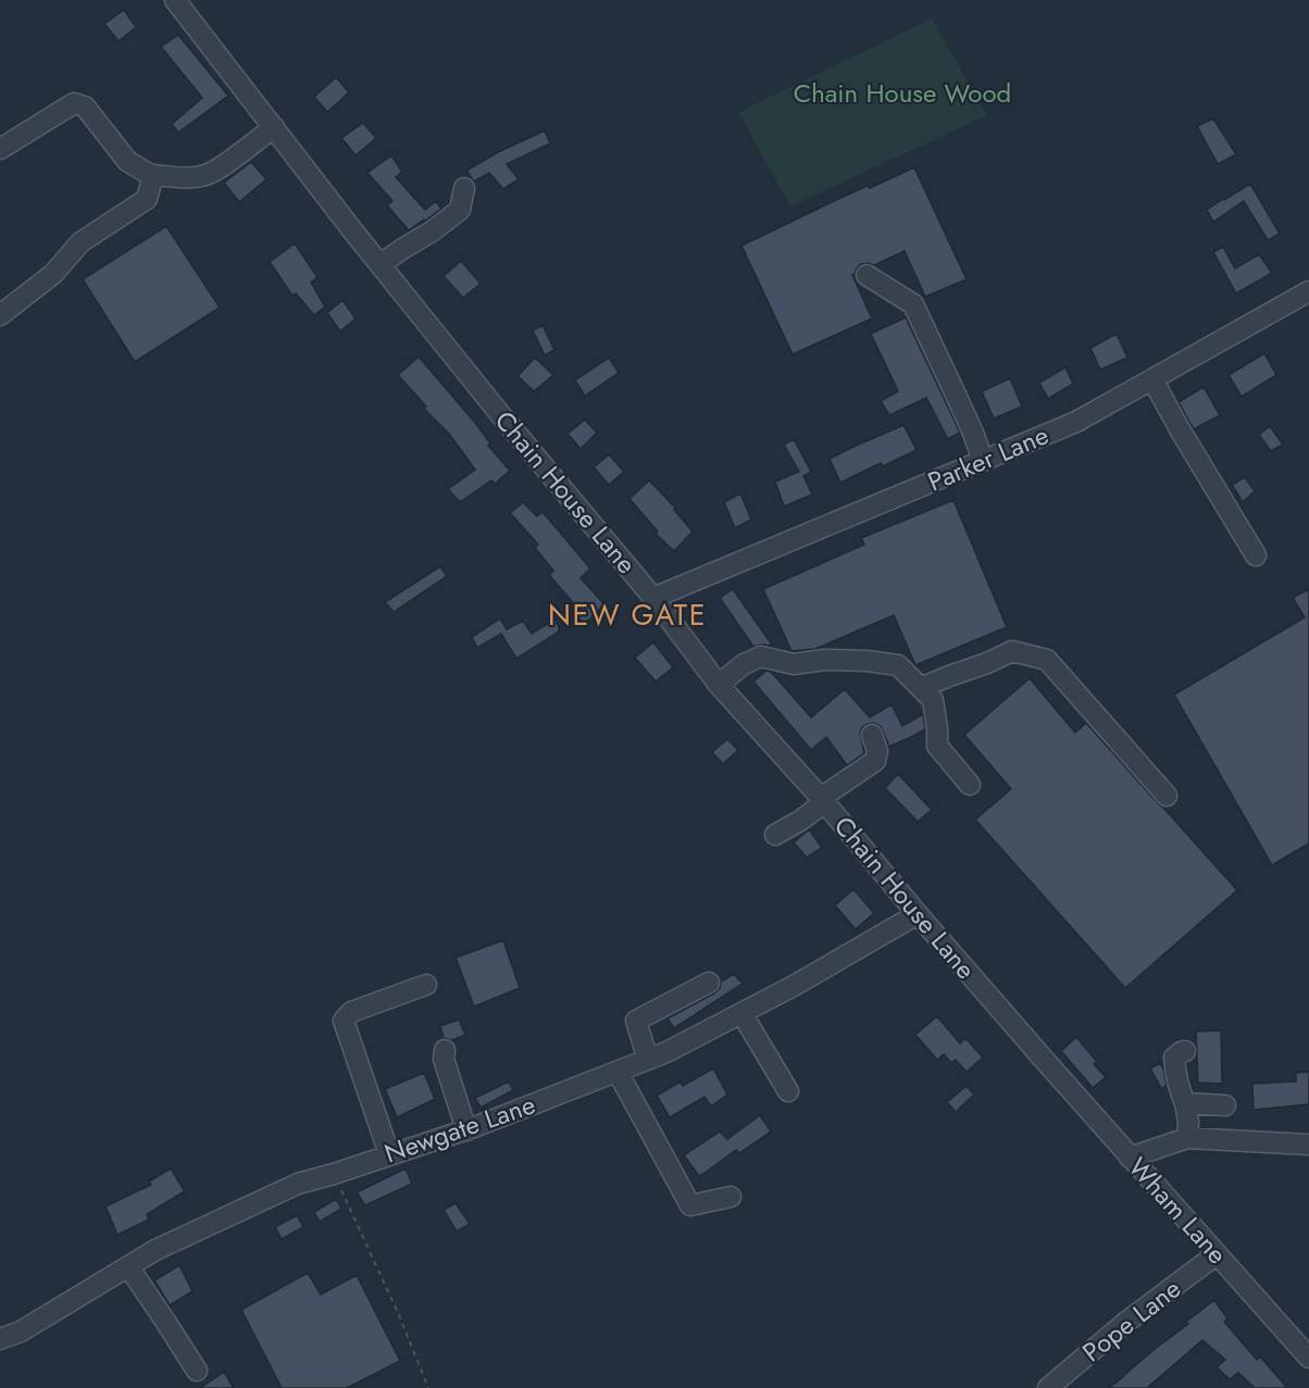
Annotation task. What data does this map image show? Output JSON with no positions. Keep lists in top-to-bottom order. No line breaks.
{"streets":{"street":["Parker Lane","Chain House Lane","Newgate Lane","Wham Lane","Pope Lane"]},"crossings":[["Parker Lane","Chain House Lane"],["Chain House Lane","Newgate Lane"],["Chain House Lane","Wham Lane"],["Wham Lane","Pope Lane"]],"districts":["NEW GATE"],"parks":["Chain House Wood"]}
